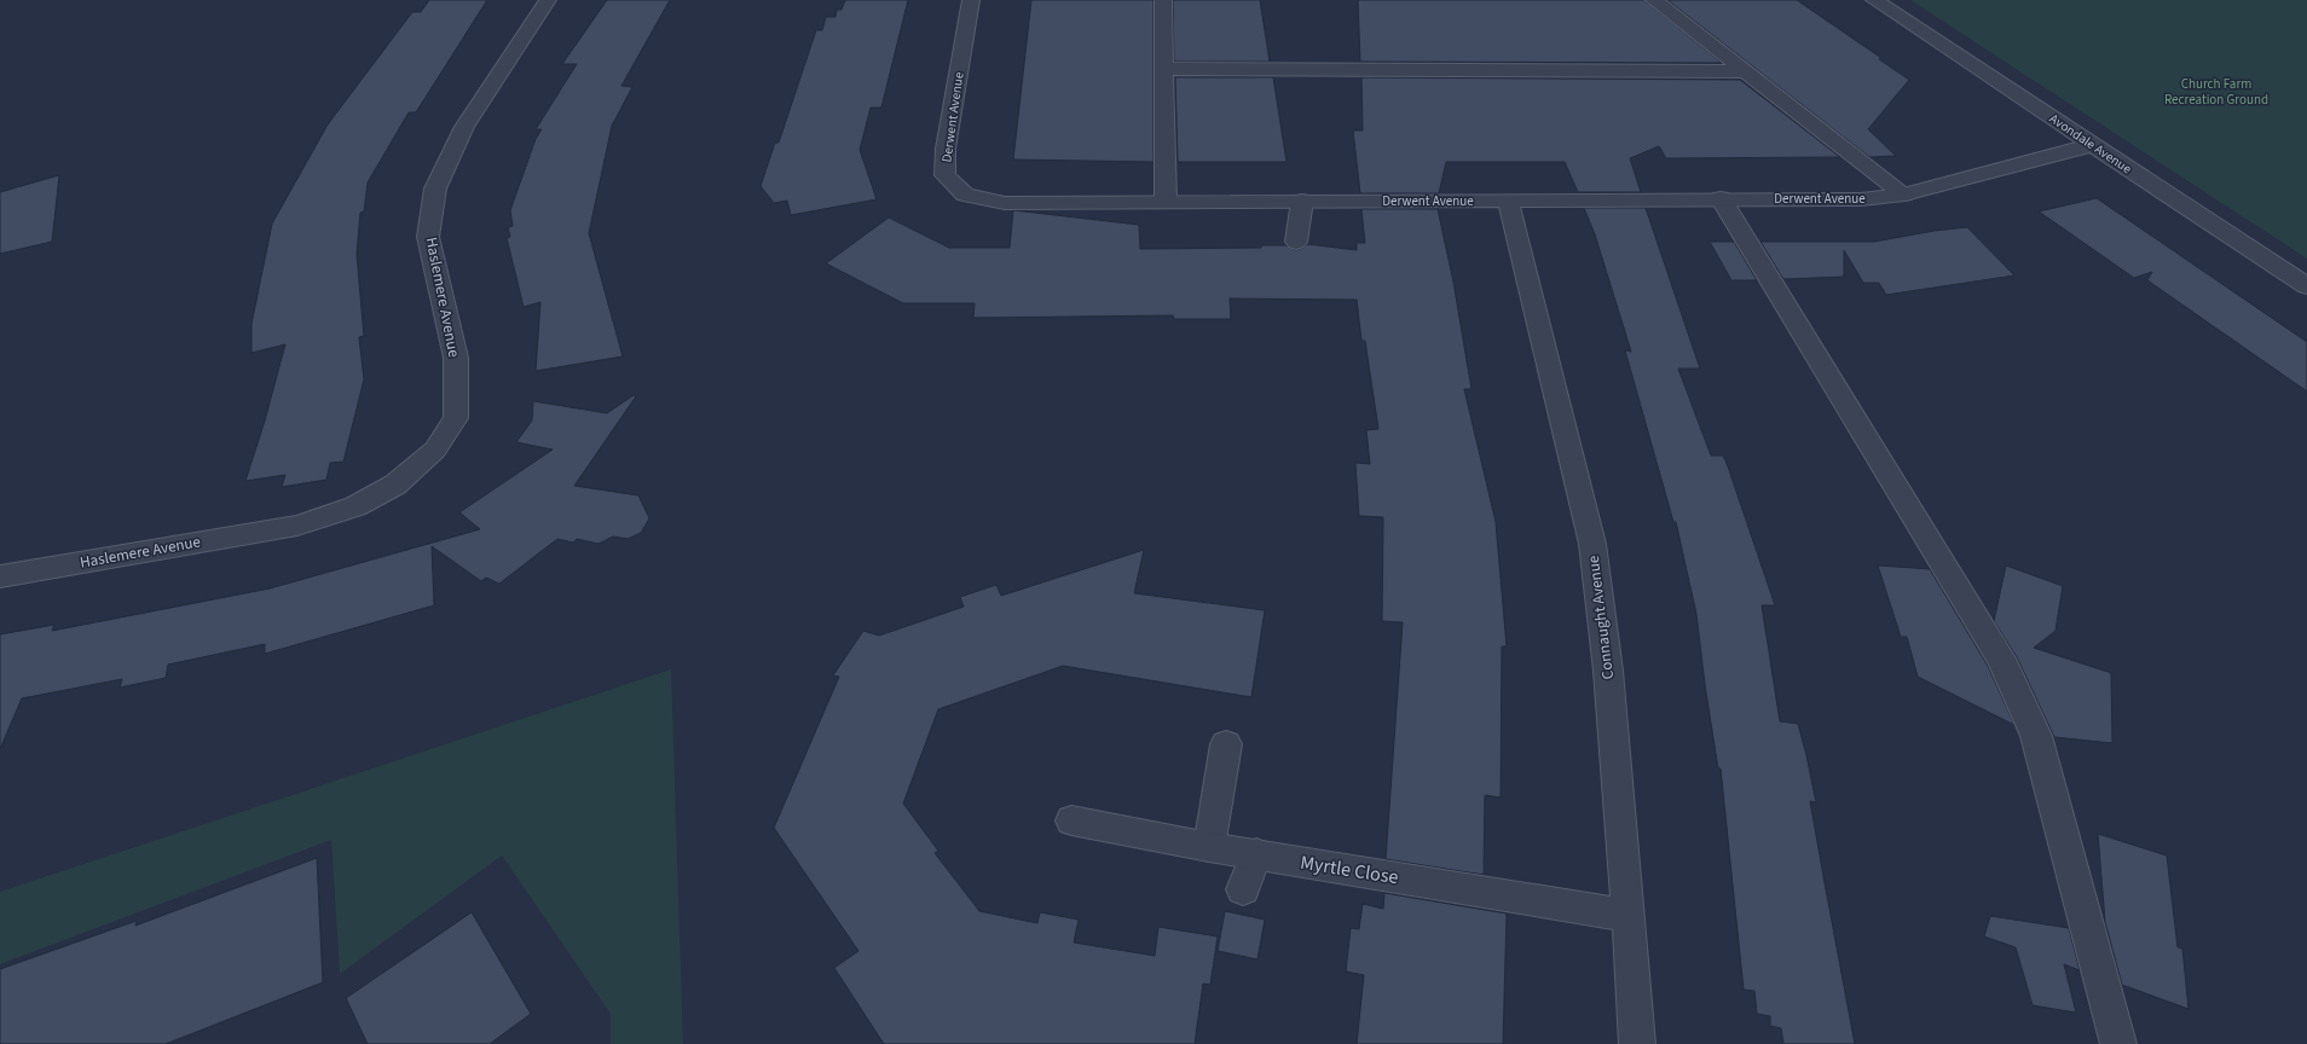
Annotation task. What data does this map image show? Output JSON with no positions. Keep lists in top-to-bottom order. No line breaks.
{"streets":{"street":["Derwent Avenue","Avondale Avenue","Haslemere Avenue","Connaught Avenue","Myrtle Close"]},"crossings":[["Derwent Avenue","Avondale Avenue"],["Derwent Avenue","Connaught Avenue"],["Connaught Avenue","Myrtle Close"]],"parks":["Church Farm Recreation Ground"]}
